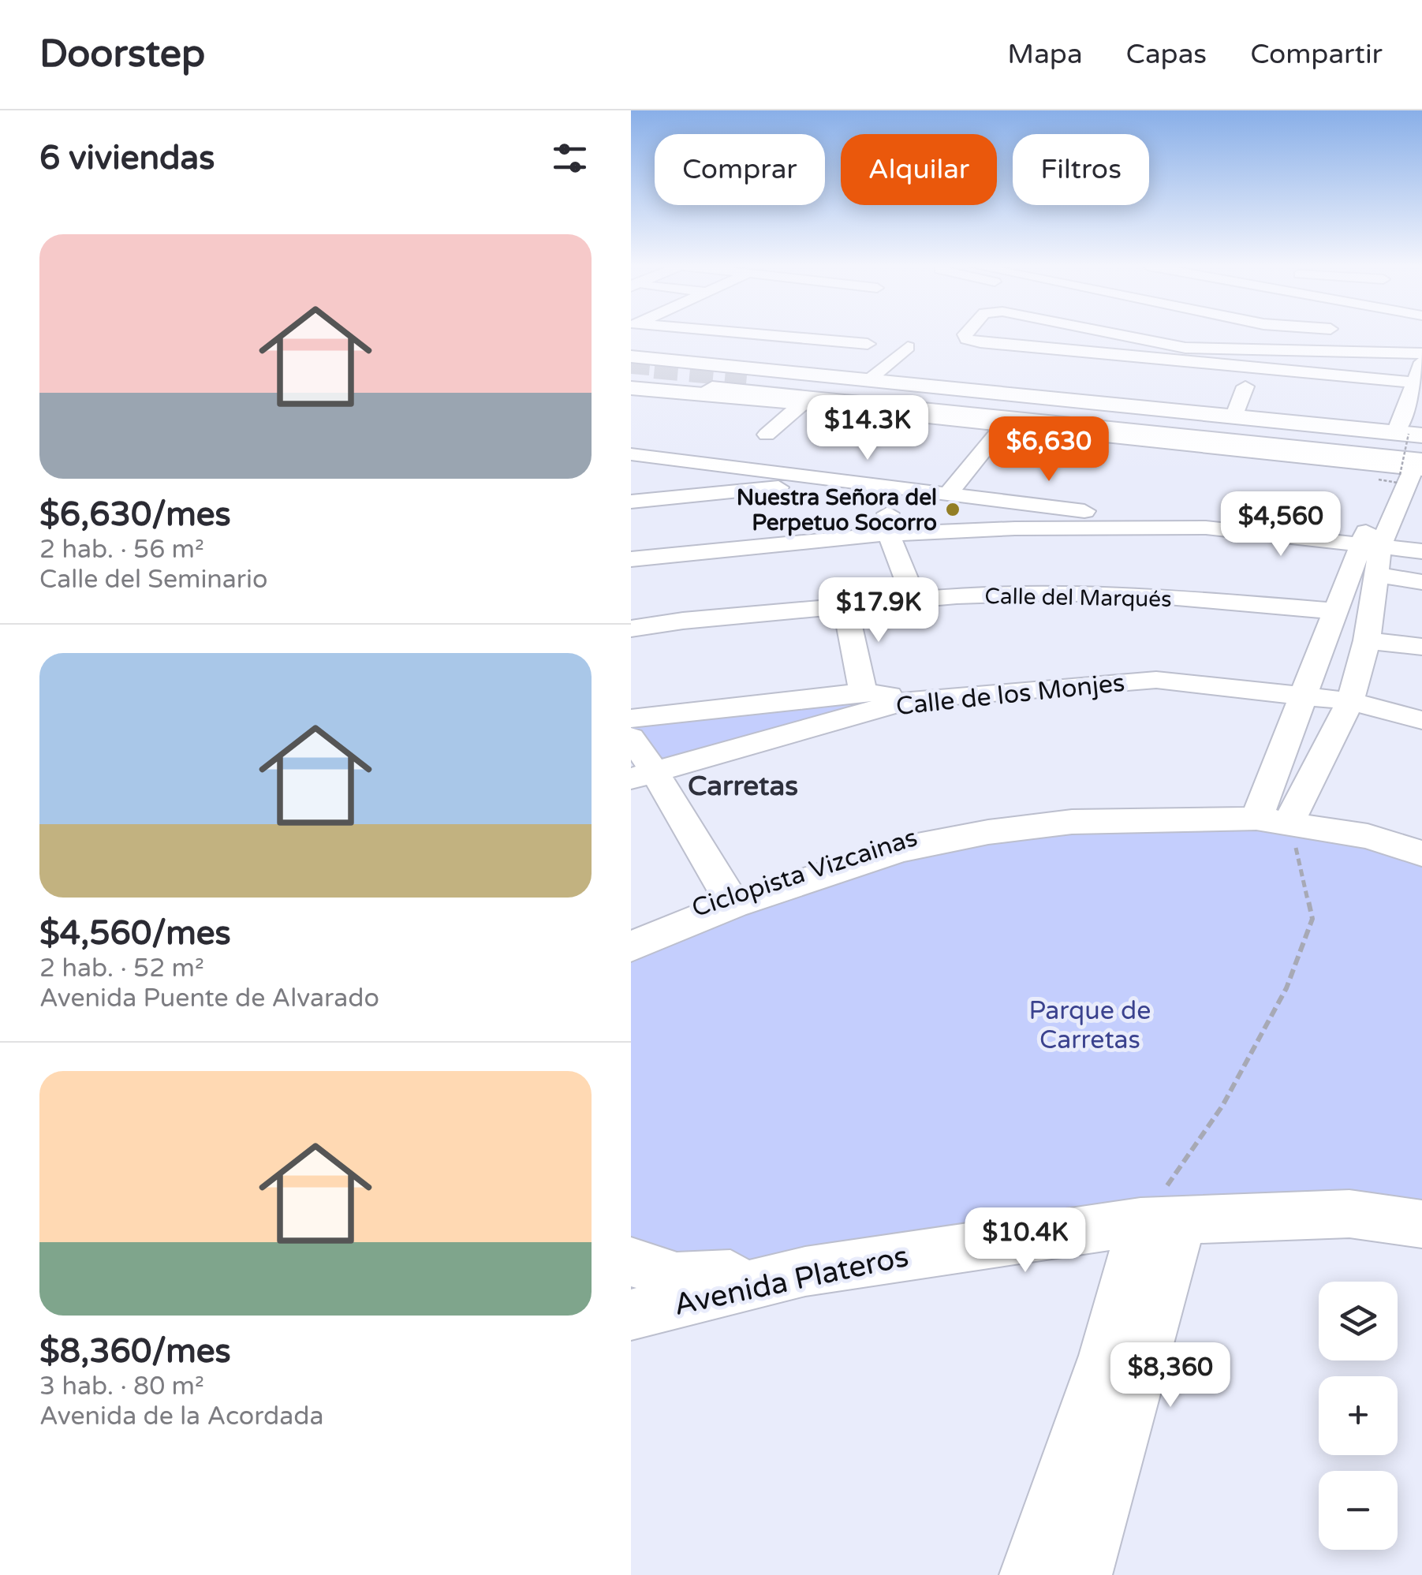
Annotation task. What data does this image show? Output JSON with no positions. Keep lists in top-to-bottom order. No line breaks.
{"streets":{"street":["Calle del Marqués","Calle de los Monjes","Avenida Plateros"]},"districts":["Carretas"],"parks":["Parque de Carretas"],"places":["Nuestra Señora del Perpetuo Socorro"],"page":{"header":"Doorstep","nav":["Mapa","Capas","Compartir"],"heading":"6 viviendas","chip":["Comprar","Alquilar","Filtros"],"list":[{"name":"$6,630/mes","note":"2 hab. · 56 m² · Calle del Seminario"},{"name":"$4,560/mes","note":"2 hab. · 52 m² · Avenida Puente de Alvarado"},{"name":"$8,360/mes","note":"3 hab. · 80 m² · Avenida de la Acordada"}],"price":["$14.3K","$6,630","$4,560","$17.9K","$10.4K","$8,360"],"map_buttons":["+","−"]}}
